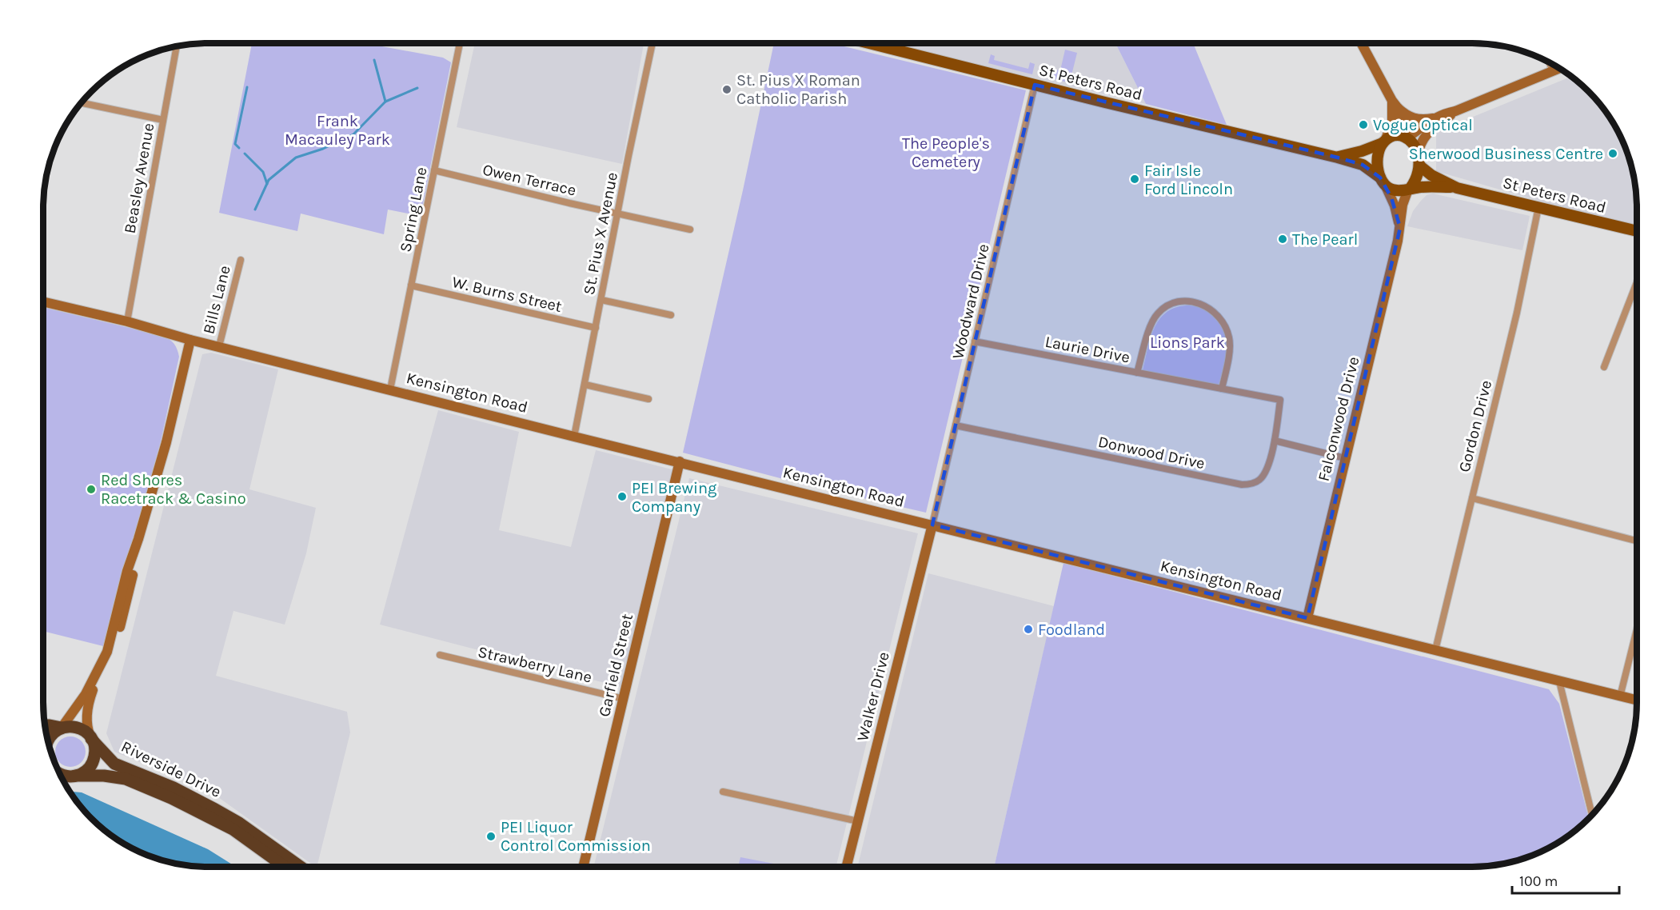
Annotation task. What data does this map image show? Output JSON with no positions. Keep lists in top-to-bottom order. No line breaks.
{"streets":{"highway":["Riverside Drive"],"main road":["St Peters Road"],"street":["Beasley Avenue","Owen Terrace","Spring Lane","St. Pius X Avenue","W. Burns Street","Bills Lane","Woodward Drive","Laurie Drive","Kensington Road","Falconwood Drive","Gordon Drive","Donwood Drive","Strawberry Lane","Garfield Street","Walker Drive"]},"crossings":[["St Peters Road","Woodward Drive"],["St Peters Road","Falconwood Drive"],["St Peters Road","Gordon Drive"],["Beasley Avenue","Kensington Road"],["Owen Terrace","Spring Lane"],["Owen Terrace","St. Pius X Avenue"],["Spring Lane","W. Burns Street"],["Spring Lane","Kensington Road"],["St. Pius X Avenue","W. Burns Street"],["St. Pius X Avenue","Kensington Road"],["Bills Lane","Kensington Road"],["Woodward Drive","Laurie Drive"],["Woodward Drive","Kensington Road"],["Woodward Drive","Donwood Drive"],["Woodward Drive","Walker Drive"],["Laurie Drive","Donwood Drive"],["Kensington Road","Falconwood Drive"],["Kensington Road","Gordon Drive"],["Kensington Road","Garfield Street"],["Kensington Road","Walker Drive"],["Strawberry Lane","Garfield Street"]],"parks":["Frank Macauley Park","The People's Cemetery","Lions Park"],"places":["St. Pius X Roman Catholic Parish","Vogue Optical","Sherwood Business Centre","Fair Isle Ford Lincoln","The Pearl","Red Shores Racetrack & Casino","PEI Brewing Company","Foodland","PEI Liquor Control Commission"],"scale_bar":"100 m"}
